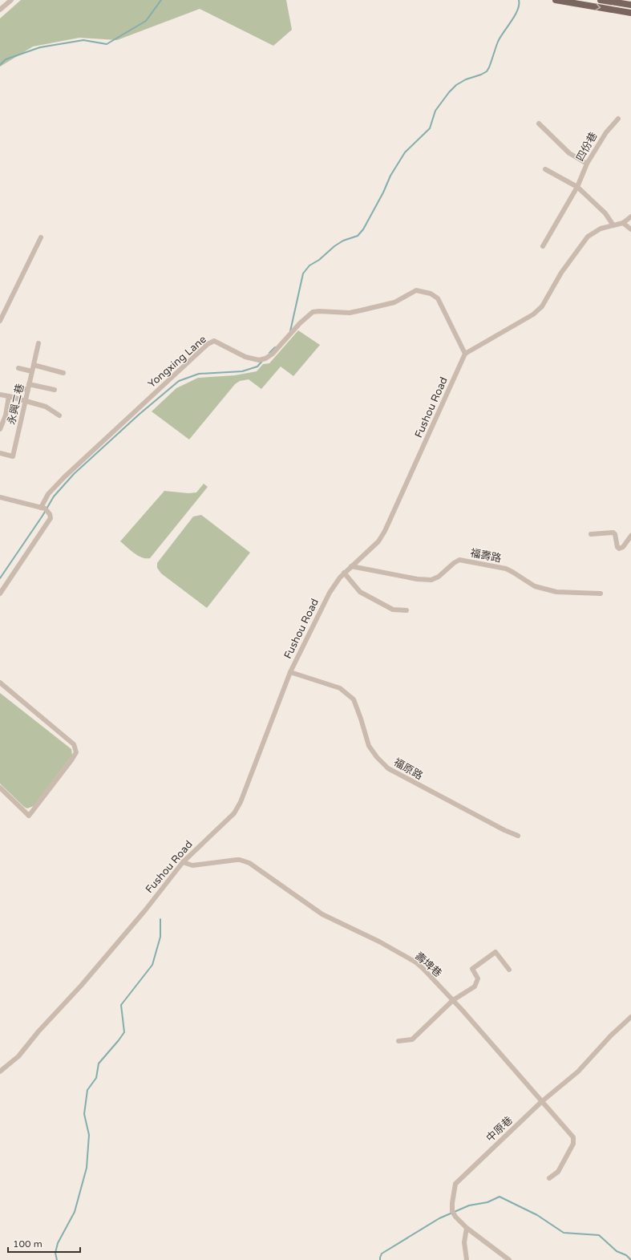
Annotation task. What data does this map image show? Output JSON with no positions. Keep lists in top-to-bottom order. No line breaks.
{"streets":{"street":["四份巷","Yongxing Lane","永興二巷","Fushou Road","福壽路","福原路","壽埤巷","中原巷"]},"crossings":[["Yongxing Lane","Fushou Road"],["Fushou Road","福壽路"],["Fushou Road","福原路"],["Fushou Road","壽埤巷"],["壽埤巷","中原巷"]],"scale_bar":"100 m"}
